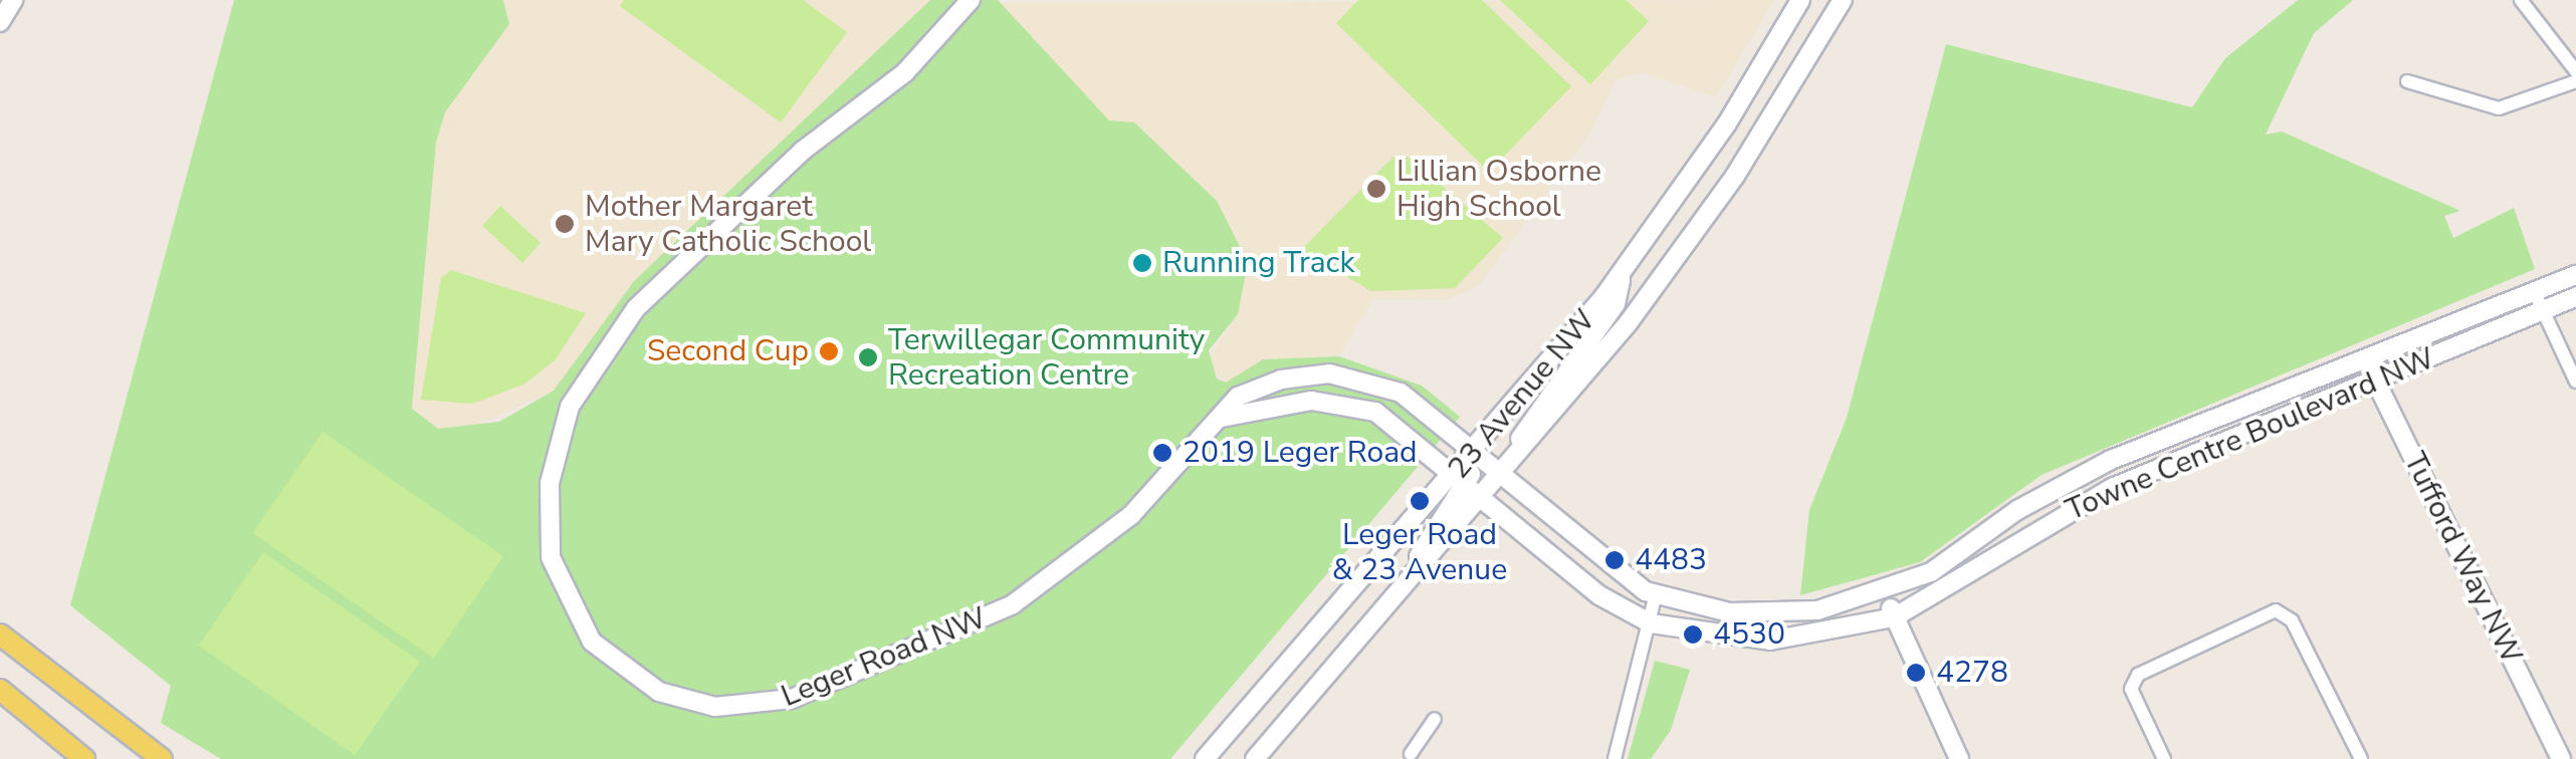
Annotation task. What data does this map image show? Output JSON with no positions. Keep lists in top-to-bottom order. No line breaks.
{"streets":{"street":["23 Avenue NW","Towne Centre Boulevard NW","Tufford Way NW","Leger Road NW"]},"crossings":[["23 Avenue NW","Towne Centre Boulevard NW"],["23 Avenue NW","Leger Road NW"],["Towne Centre Boulevard NW","Tufford Way NW"],["Towne Centre Boulevard NW","Leger Road NW"]],"places":["Lillian Osborne High School","Mother Margaret Mary Catholic School","Running Track","Second Cup","Terwillegar Community Recreation Centre","2019 Leger Road","Leger Road & 23 Avenue","4483","4530","4278"]}
